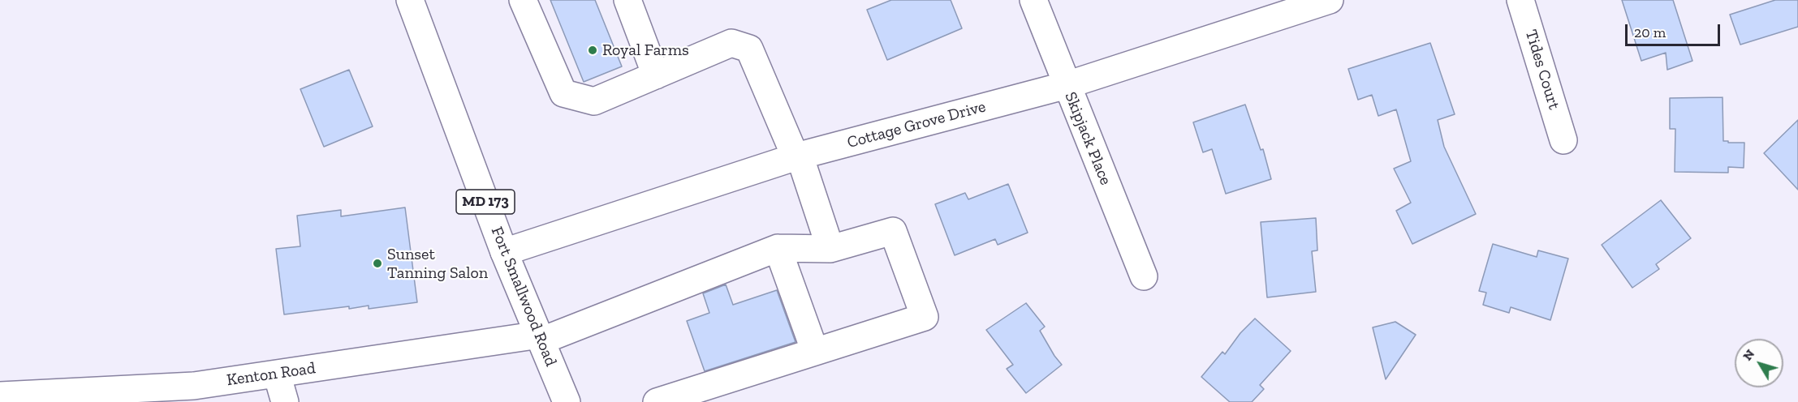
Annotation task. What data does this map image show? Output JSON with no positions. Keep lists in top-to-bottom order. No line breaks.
{"streets":{"street":["Tides Court","Cottage Grove Drive","Skipjack Place","MD 173","Fort Smallwood Road","Kenton Road"]},"crossings":[["Cottage Grove Drive","Skipjack Place"],["Cottage Grove Drive","Fort Smallwood Road"],["Fort Smallwood Road","Kenton Road"]],"places":["Royal Farms","Sunset Tanning Salon"],"scale_bar":"20 m","north":"top left"}
